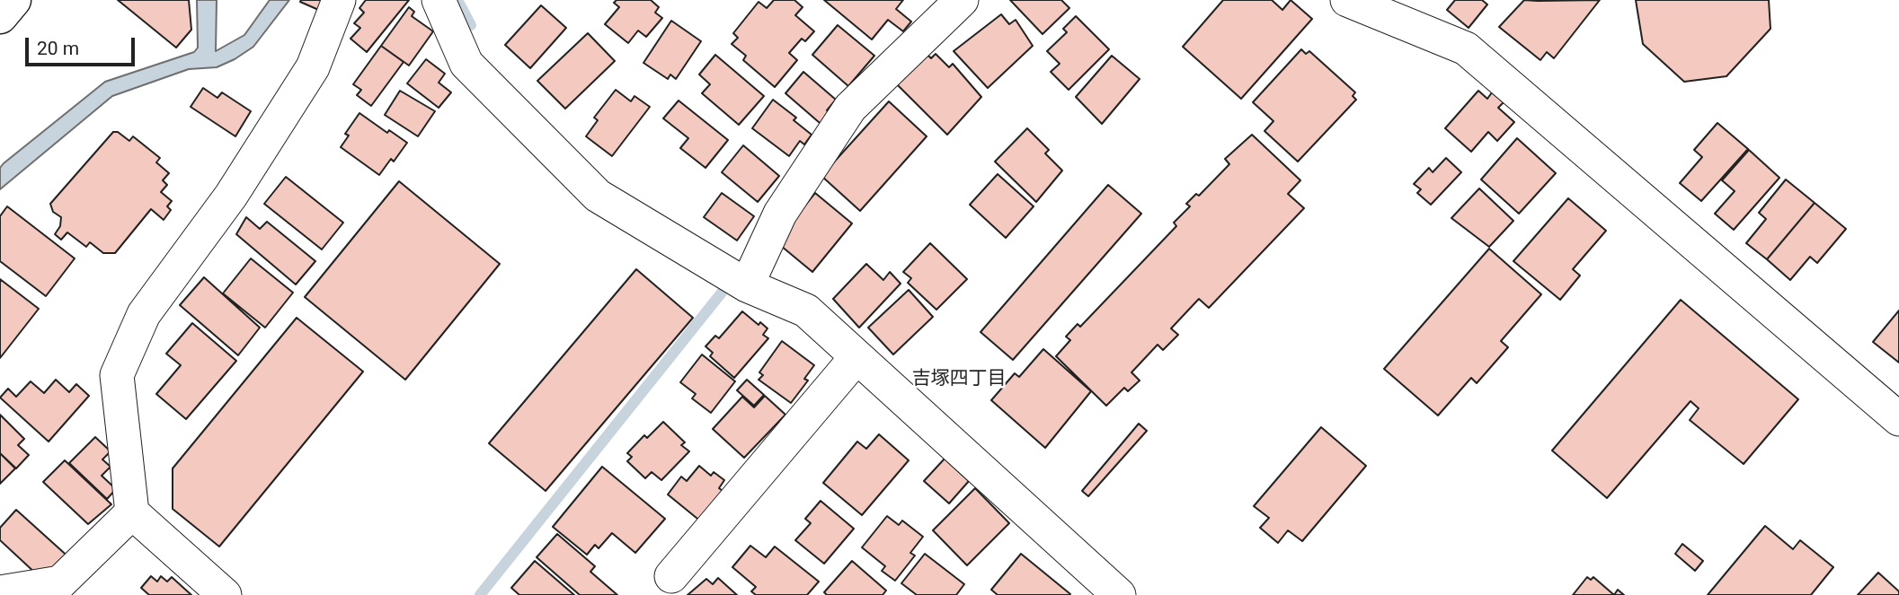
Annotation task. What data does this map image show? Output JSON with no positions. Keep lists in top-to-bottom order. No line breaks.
{"districts":["吉塚四丁目"],"scale_bar":"20 m"}
